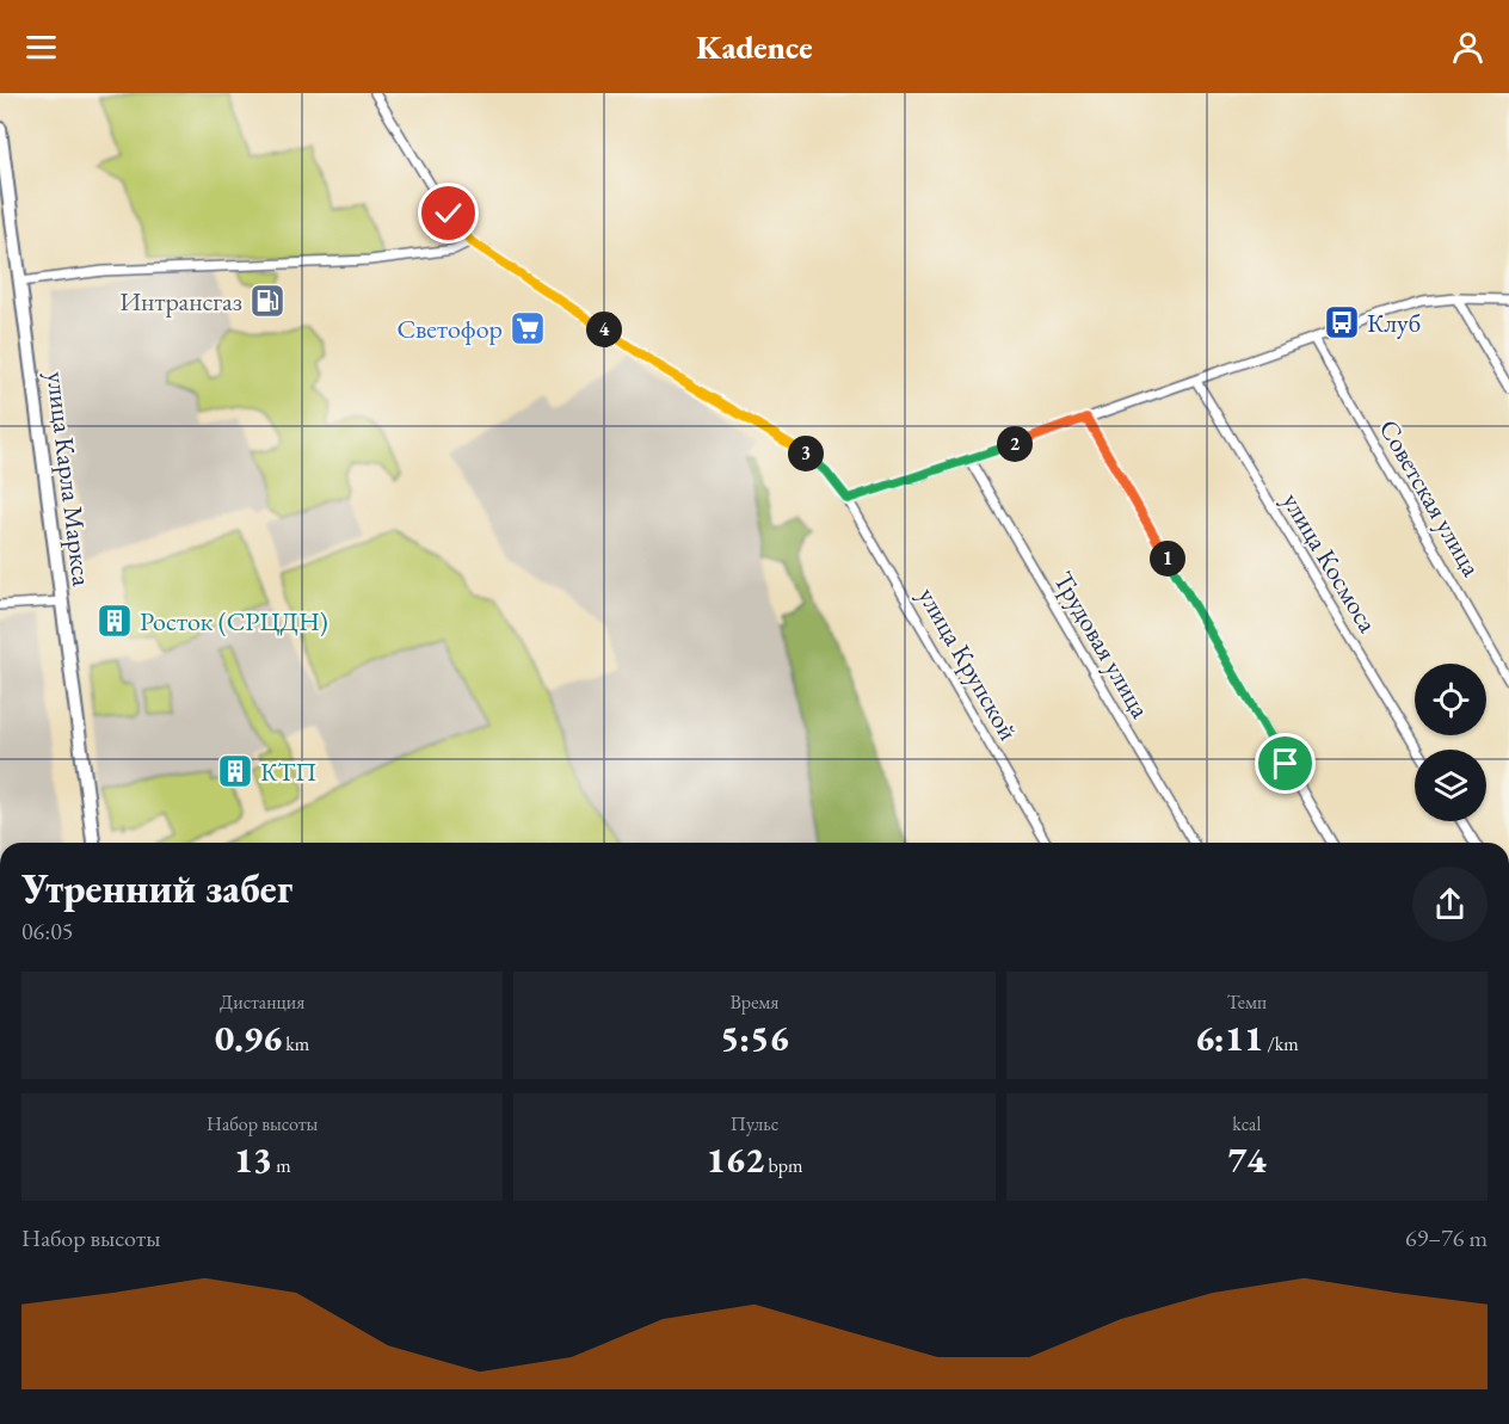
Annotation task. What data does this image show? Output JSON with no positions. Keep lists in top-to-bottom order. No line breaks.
{"streets":{"main road":["улица Карла Маркса"],"street":["Советская улица","улица Космоса","Трудовая улица","улица Крупской"]},"places":{"fuel station":["Интрансгаз"],"bus stop":["Клуб"],"supermarket":["Светофор"],"building":["Росток (СРЦДН)","КТП"]},"page":{"header":"Kadence","pins":["4","2","3","1"],"heading":["Утренний забег","06:05"],"stats":[["Дистанция","0.96 km"],["Время","5:56"],["Темп","6:11 /km"],["Набор высоты","13 m"],["Пульс","162 bpm"],["kcal","74"]],"chart":["Набор высоты","69–76 m"]}}
